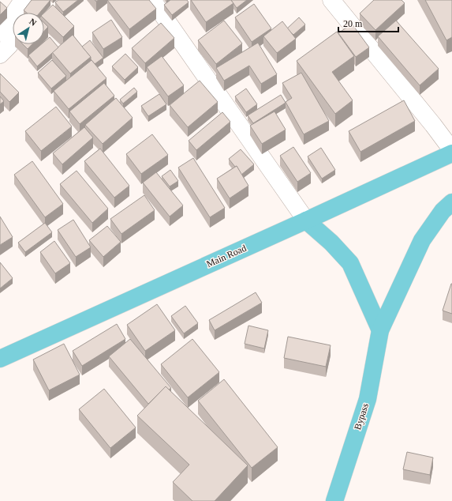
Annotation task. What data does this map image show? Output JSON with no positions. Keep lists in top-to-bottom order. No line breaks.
{"streets":{"main road":["Main Road","Bypass"]},"scale_bar":"20 m","north":"top right"}
